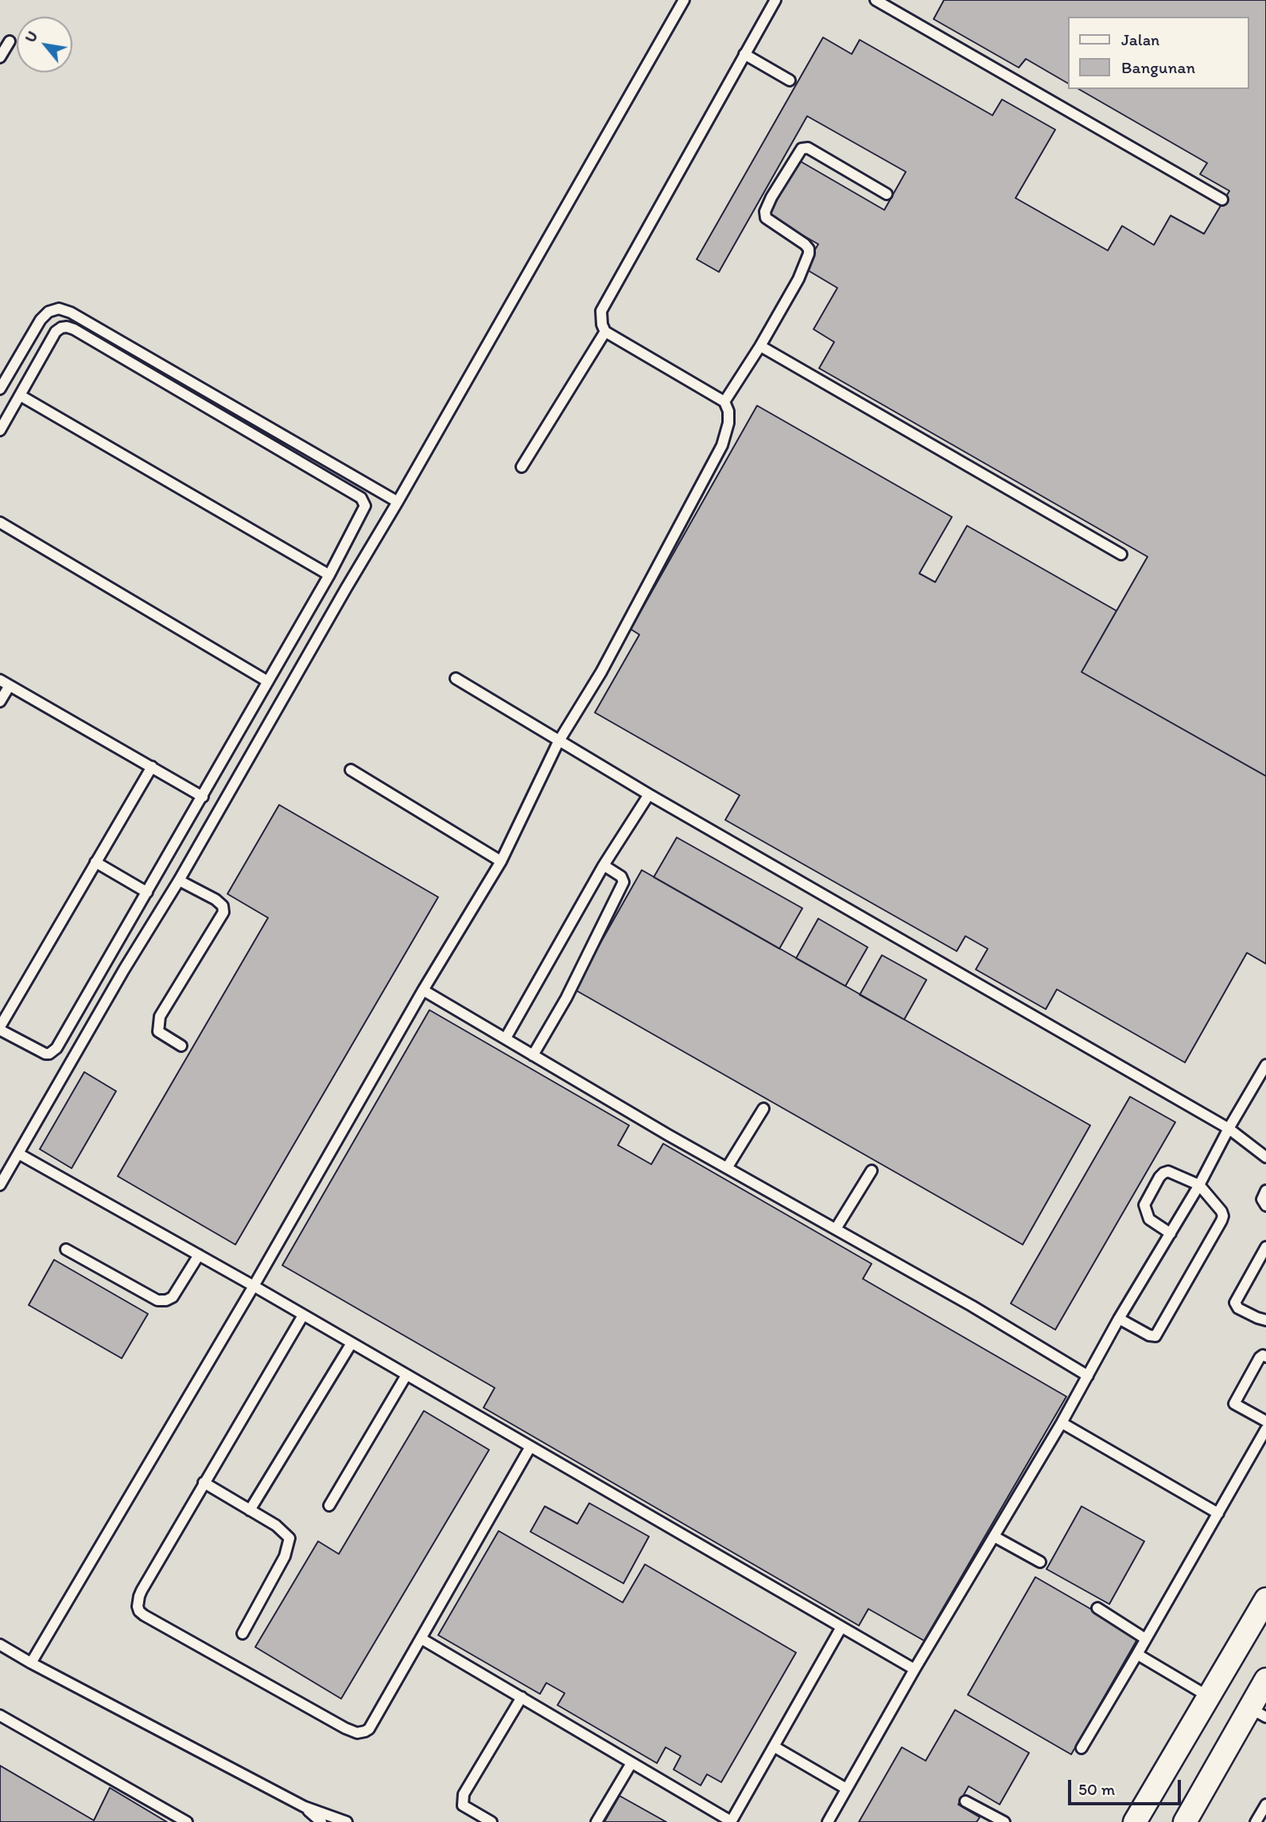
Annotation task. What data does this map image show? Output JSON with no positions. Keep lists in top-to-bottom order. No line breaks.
{"legend":["Jalan","Bangunan"],"scale_bar":"50 m","north":"top left"}
